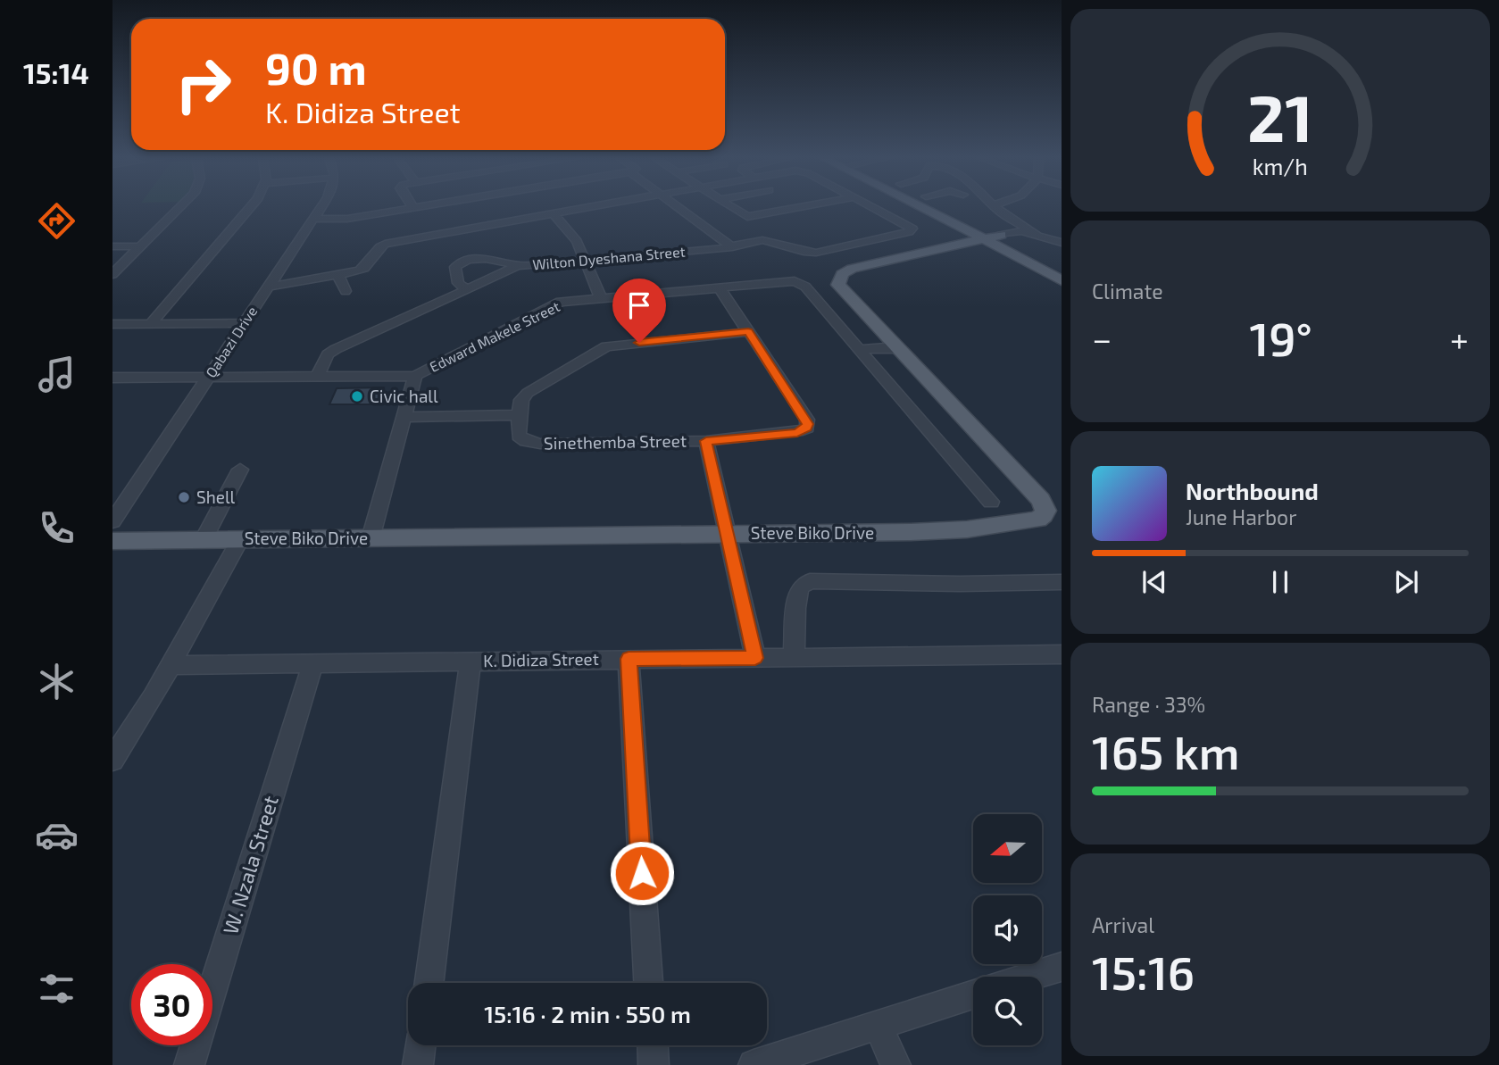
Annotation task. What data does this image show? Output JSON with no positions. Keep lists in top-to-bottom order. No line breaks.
{"streets":{"main road":["Steve Biko Drive"],"street":["Wilton Dyeshana Street","Edward Makele Street","Qabazi Drive","Sinethemba Street","K. Didiza Street","W. Nzala Street"]},"crossings":[["Edward Makele Street","Sinethemba Street"],["K. Didiza Street","W. Nzala Street"]],"places":["Civic hall","Shell"],"north":"left","page":{"tabs":"15:14","turn":["90 m","K. Didiza Street"],"tile":["Climate",["Range · 33%","165 km"],["Arrival","15:16"]],"heat":["−","19°","+"],"song":["Northbound","June Harbor"],"limit":"30","trip":"15:16 · 2 min · 550 m","gauge":["21","km/h"]}}
